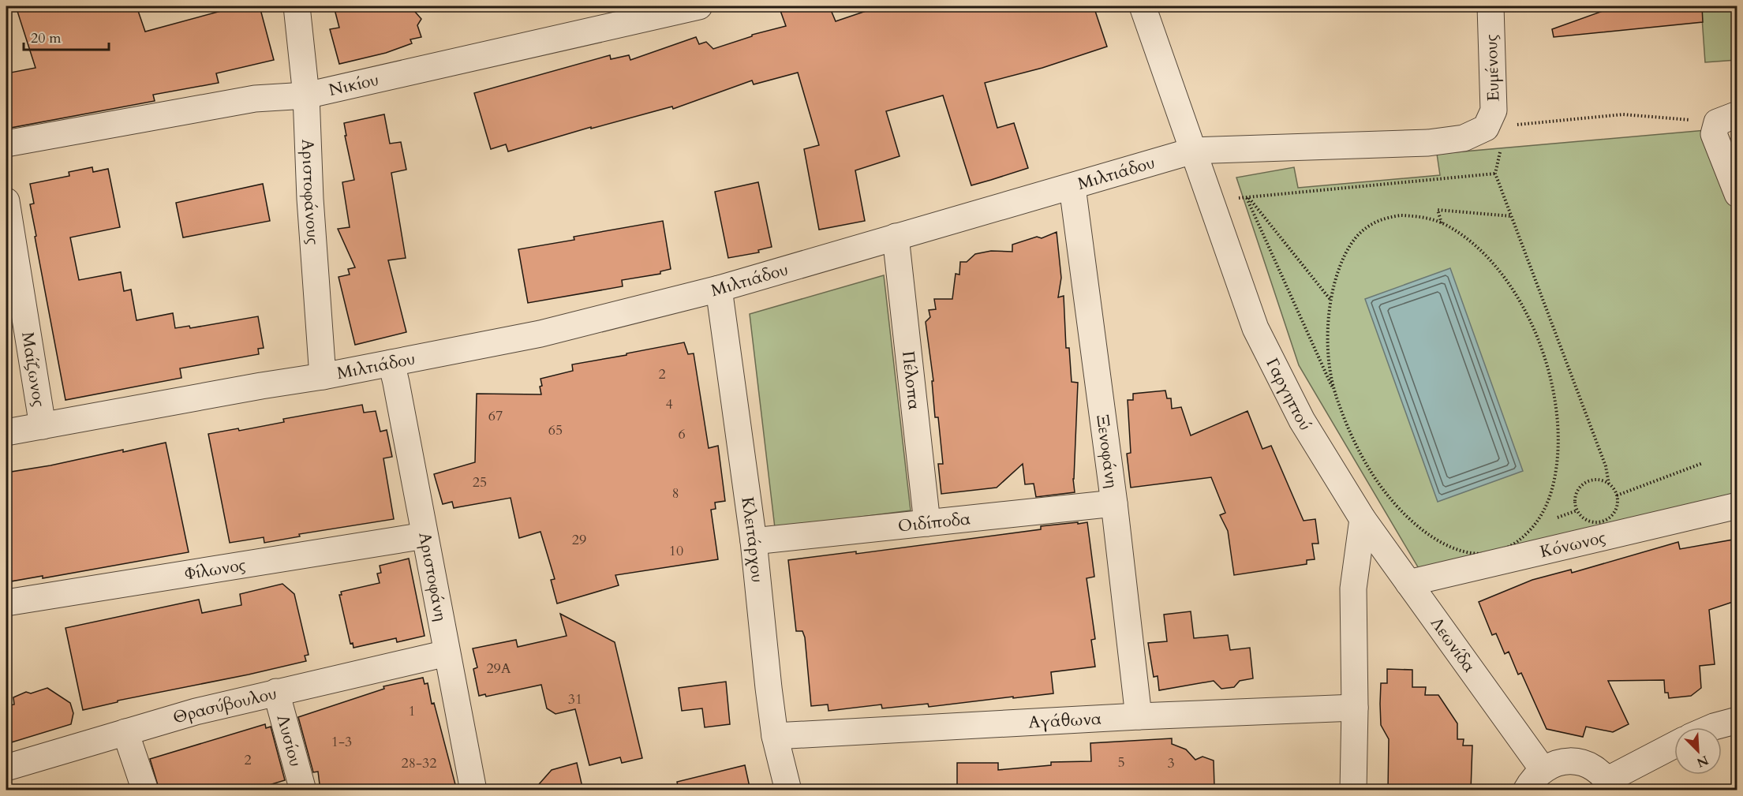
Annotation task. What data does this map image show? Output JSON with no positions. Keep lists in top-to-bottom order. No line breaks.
{"streets":{"street":["Ευμένους","Νικίου","Μιλτιάδου","Αριστοφάνους","Μαίζωνος","Πέλοπα","Γαργηττού","Ξενοφάνη","Οιδίποδα","Κλειτάρχου","Κόνωνος","Φίλωνος","Αριστοφάνη","Λεωνίδα","Θρασύβουλου","Αγάθωνα","Λυσίου"]},"crossings":[["Ευμένους","Μιλτιάδου"],["Νικίου","Αριστοφάνους"],["Μιλτιάδου","Αριστοφάνους"],["Μιλτιάδου","Μαίζωνος"],["Μιλτιάδου","Πέλοπα"],["Μιλτιάδου","Γαργηττού"],["Μιλτιάδου","Ξενοφάνη"],["Μιλτιάδου","Κλειτάρχου"],["Μιλτιάδου","Αριστοφάνη"],["Πέλοπα","Οιδίποδα"],["Γαργηττού","Λεωνίδα"],["Ξενοφάνη","Οιδίποδα"],["Ξενοφάνη","Αγάθωνα"],["Οιδίποδα","Κλειτάρχου"],["Κλειτάρχου","Αγάθωνα"],["Κόνωνος","Λεωνίδα"],["Φίλωνος","Αριστοφάνη"],["Αριστοφάνη","Θρασύβουλου"],["Θρασύβουλου","Λυσίου"]],"house_numbers":["2","4","67","65","6","25","8","29","10","29Α","31","1","1-3","2","5","28-32","3"],"scale_bar":"20 m","north":"bottom right"}
